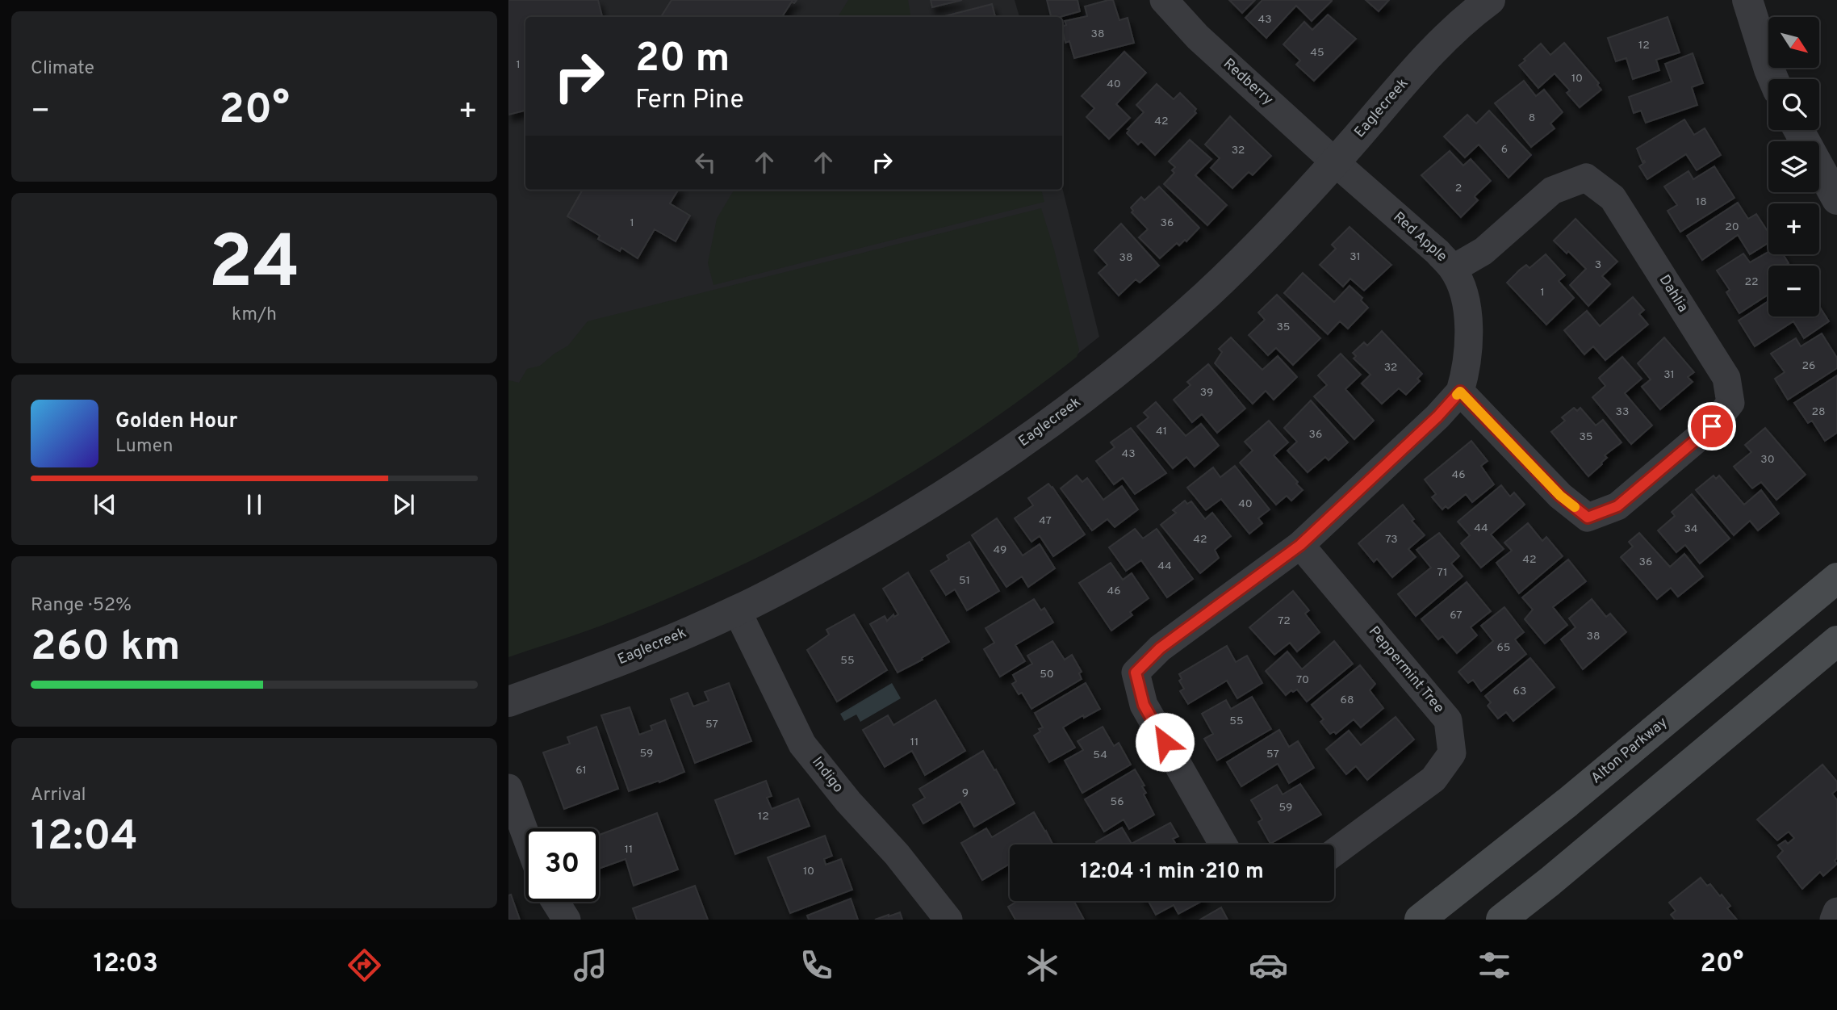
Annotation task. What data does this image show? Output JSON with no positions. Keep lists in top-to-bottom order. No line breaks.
{"streets":{"main road":["Alton Parkway"],"street":["Redberry","Eaglecreek","Red Apple","Dahlia","Peppermint Tree","Indigo"]},"crossings":[["Redberry","Eaglecreek"],["Redberry","Red Apple"],["Eaglecreek","Red Apple"],["Eaglecreek","Indigo"],["Red Apple","Dahlia"]],"house_numbers":["43","38","12","45","1","10","40","8","42","6","32","2","18","1","36","20","31","38","3","22","1","35","26","32","31","39","33","28","41","36","35","43","30","46","40","47","44","34","42","73","49","42","36","44","71","51","46","67","72","38","65","55","50","70","63","68","55","57","11","59","57","54","61","9","56","59","12","11","10"],"north":"bottom right","page":{"tile":["Climate",["24","km/h"],["Range · 52%","260 km"],["Arrival","12:04"]],"map_buttons":["+","−"],"turn":["20 m","Fern Pine"],"heat":["−","20°","+"],"song":["Golden Hour","Lumen"],"limit":"30","trip":"12:04 · 1 min · 210 m","tabs":["12:03","20°"]}}
